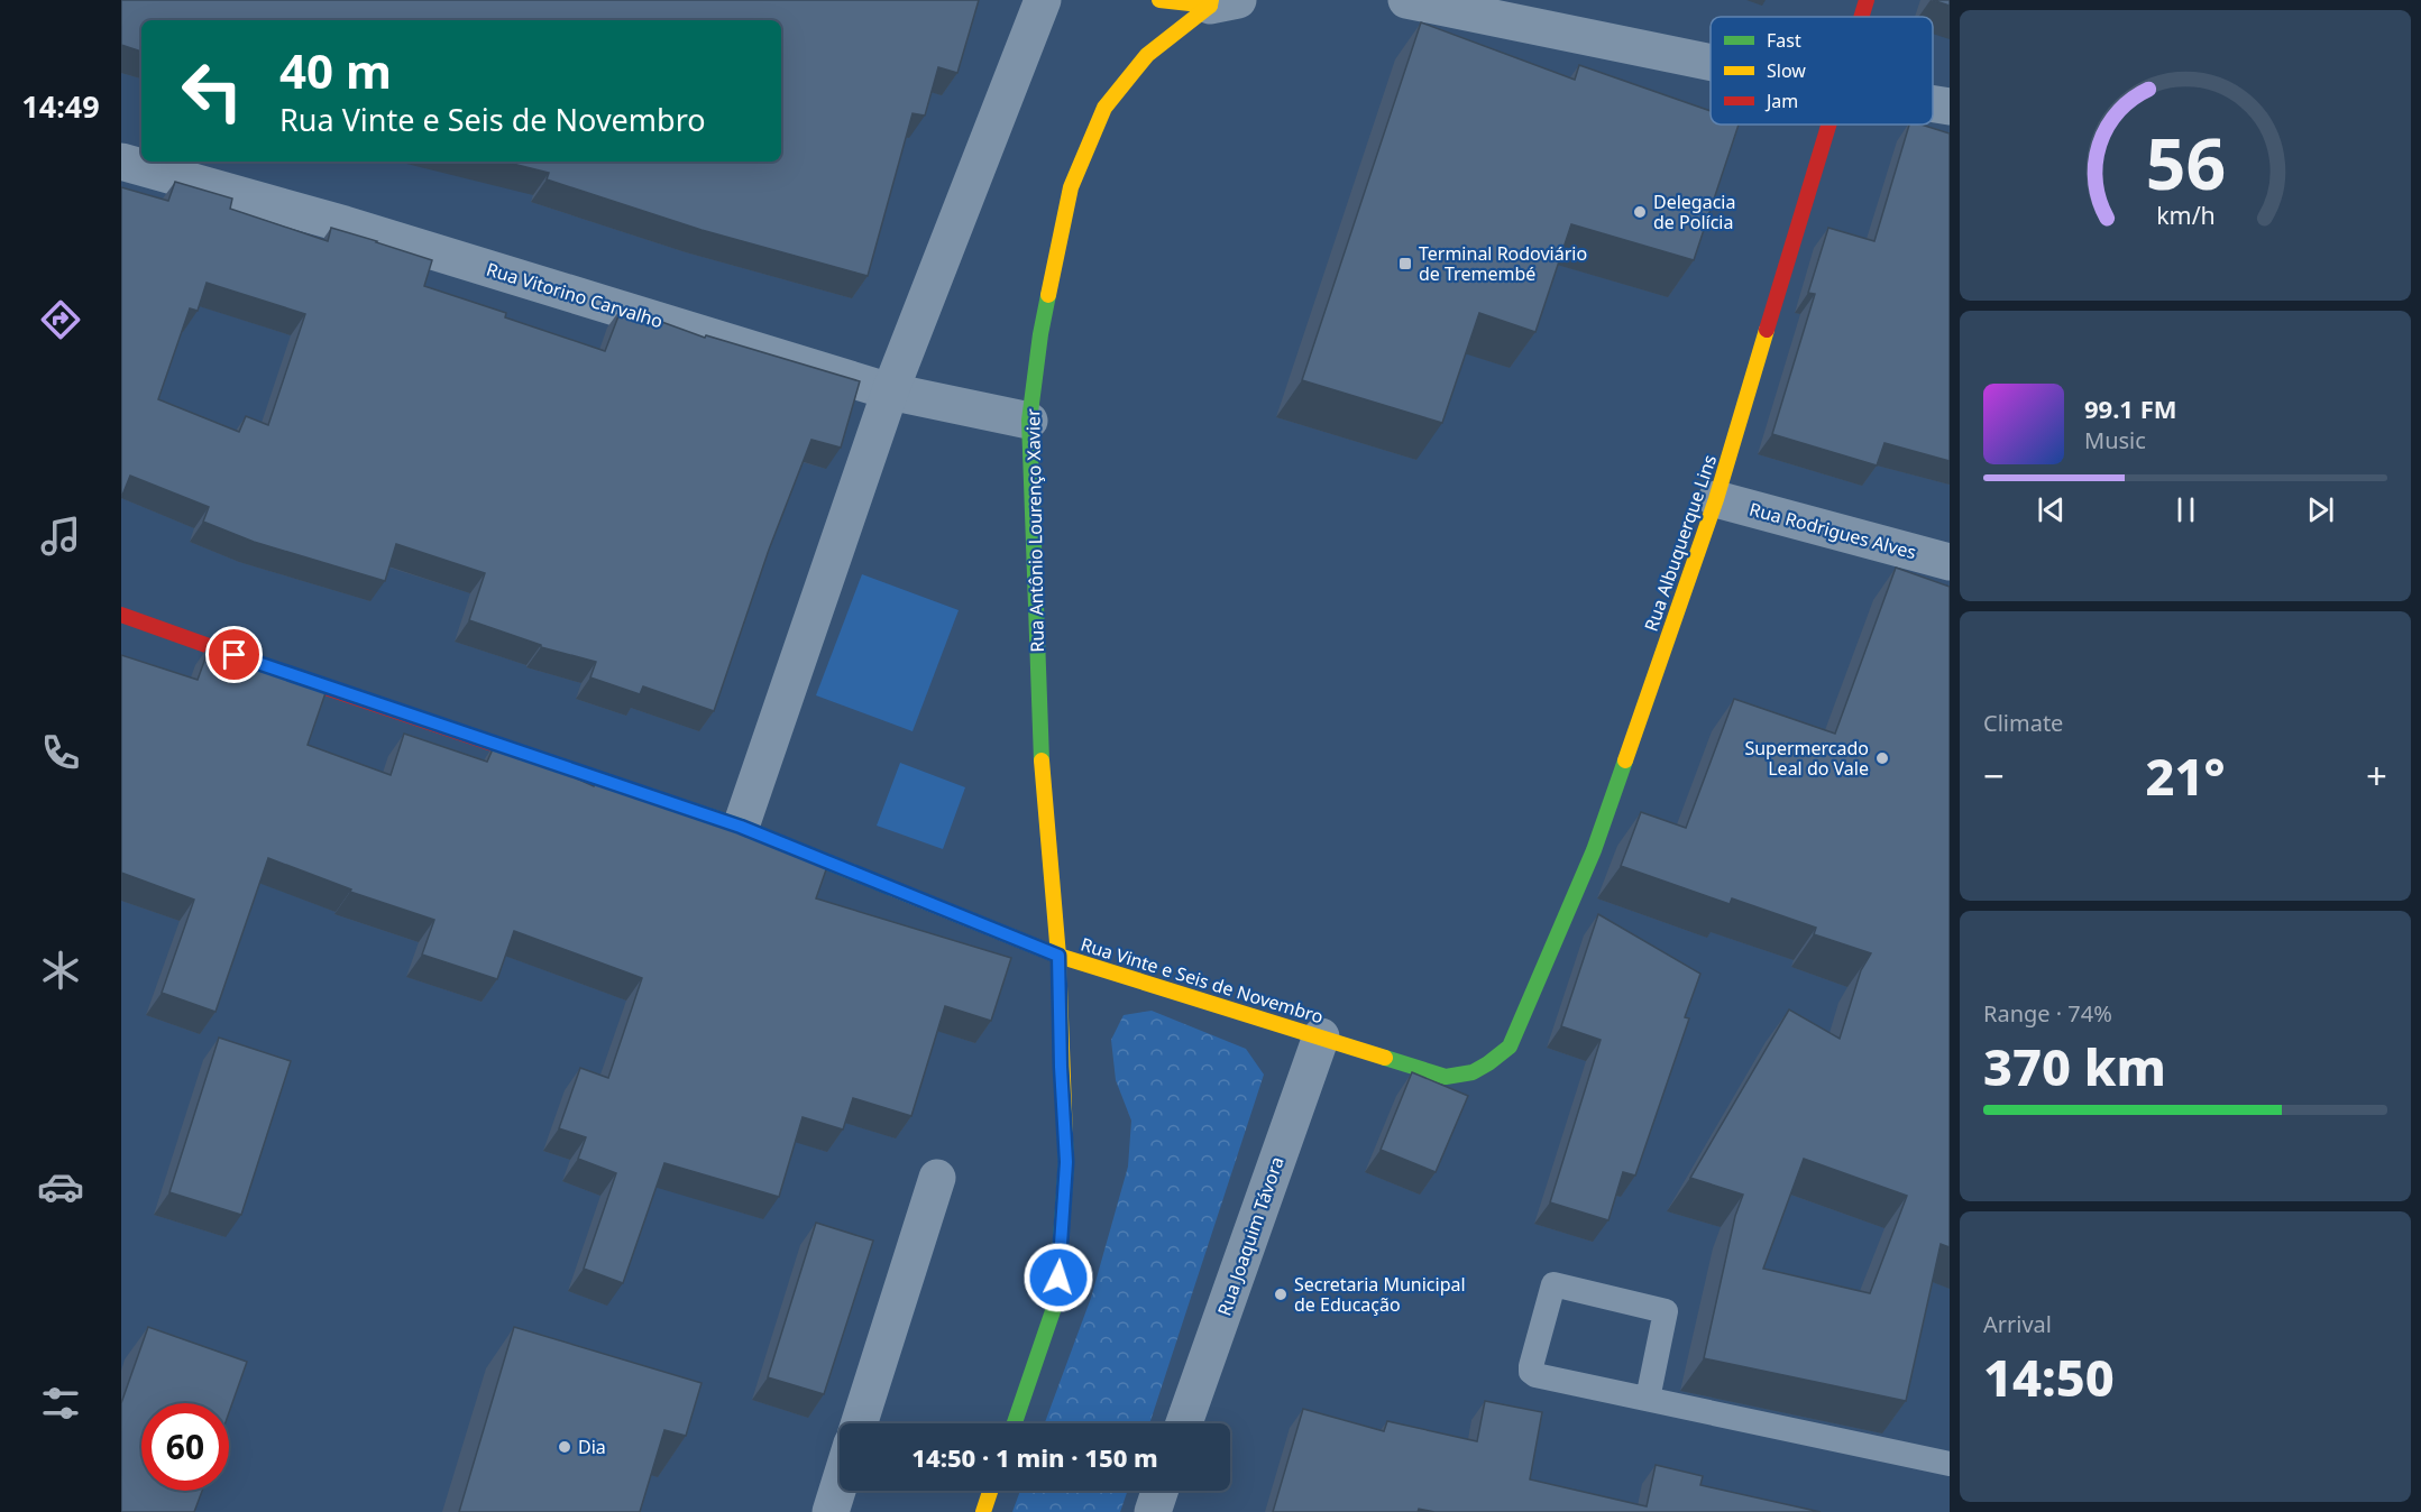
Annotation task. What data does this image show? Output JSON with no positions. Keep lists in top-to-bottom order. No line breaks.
{"streets":{"street":["Rua Vitorino Carvalho","Rua Antônio Lourenço Xavier","Rua Rodrigues Alves","Rua Albuquerque Lins","Rua Vinte e Seis de Novembro","Rua Joaquim Távora"]},"crossings":[["Rua Vitorino Carvalho","Rua Antônio Lourenço Xavier"],["Rua Antônio Lourenço Xavier","Rua Vinte e Seis de Novembro"],["Rua Rodrigues Alves","Rua Albuquerque Lins"],["Rua Albuquerque Lins","Rua Vinte e Seis de Novembro"],["Rua Vinte e Seis de Novembro","Rua Joaquim Távora"]],"places":{"other":["Delegacia de Polícia","Supermercado Leal do Vale","Secretaria Municipal de Educação","Dia"],"transit":["Terminal Rodoviário de Tremembé"]},"legend":["Fast","Slow","Jam"],"page":{"tabs":"14:49","turn":["40 m","Rua Vinte e Seis de Novembro"],"song":["99.1 FM","Music"],"tile":["Climate",["Range · 74%","370 km"],["Arrival","14:50"]],"heat":["−","21°","+"],"limit":"60","trip":"14:50 · 1 min · 150 m","gauge":["56","km/h"]}}
